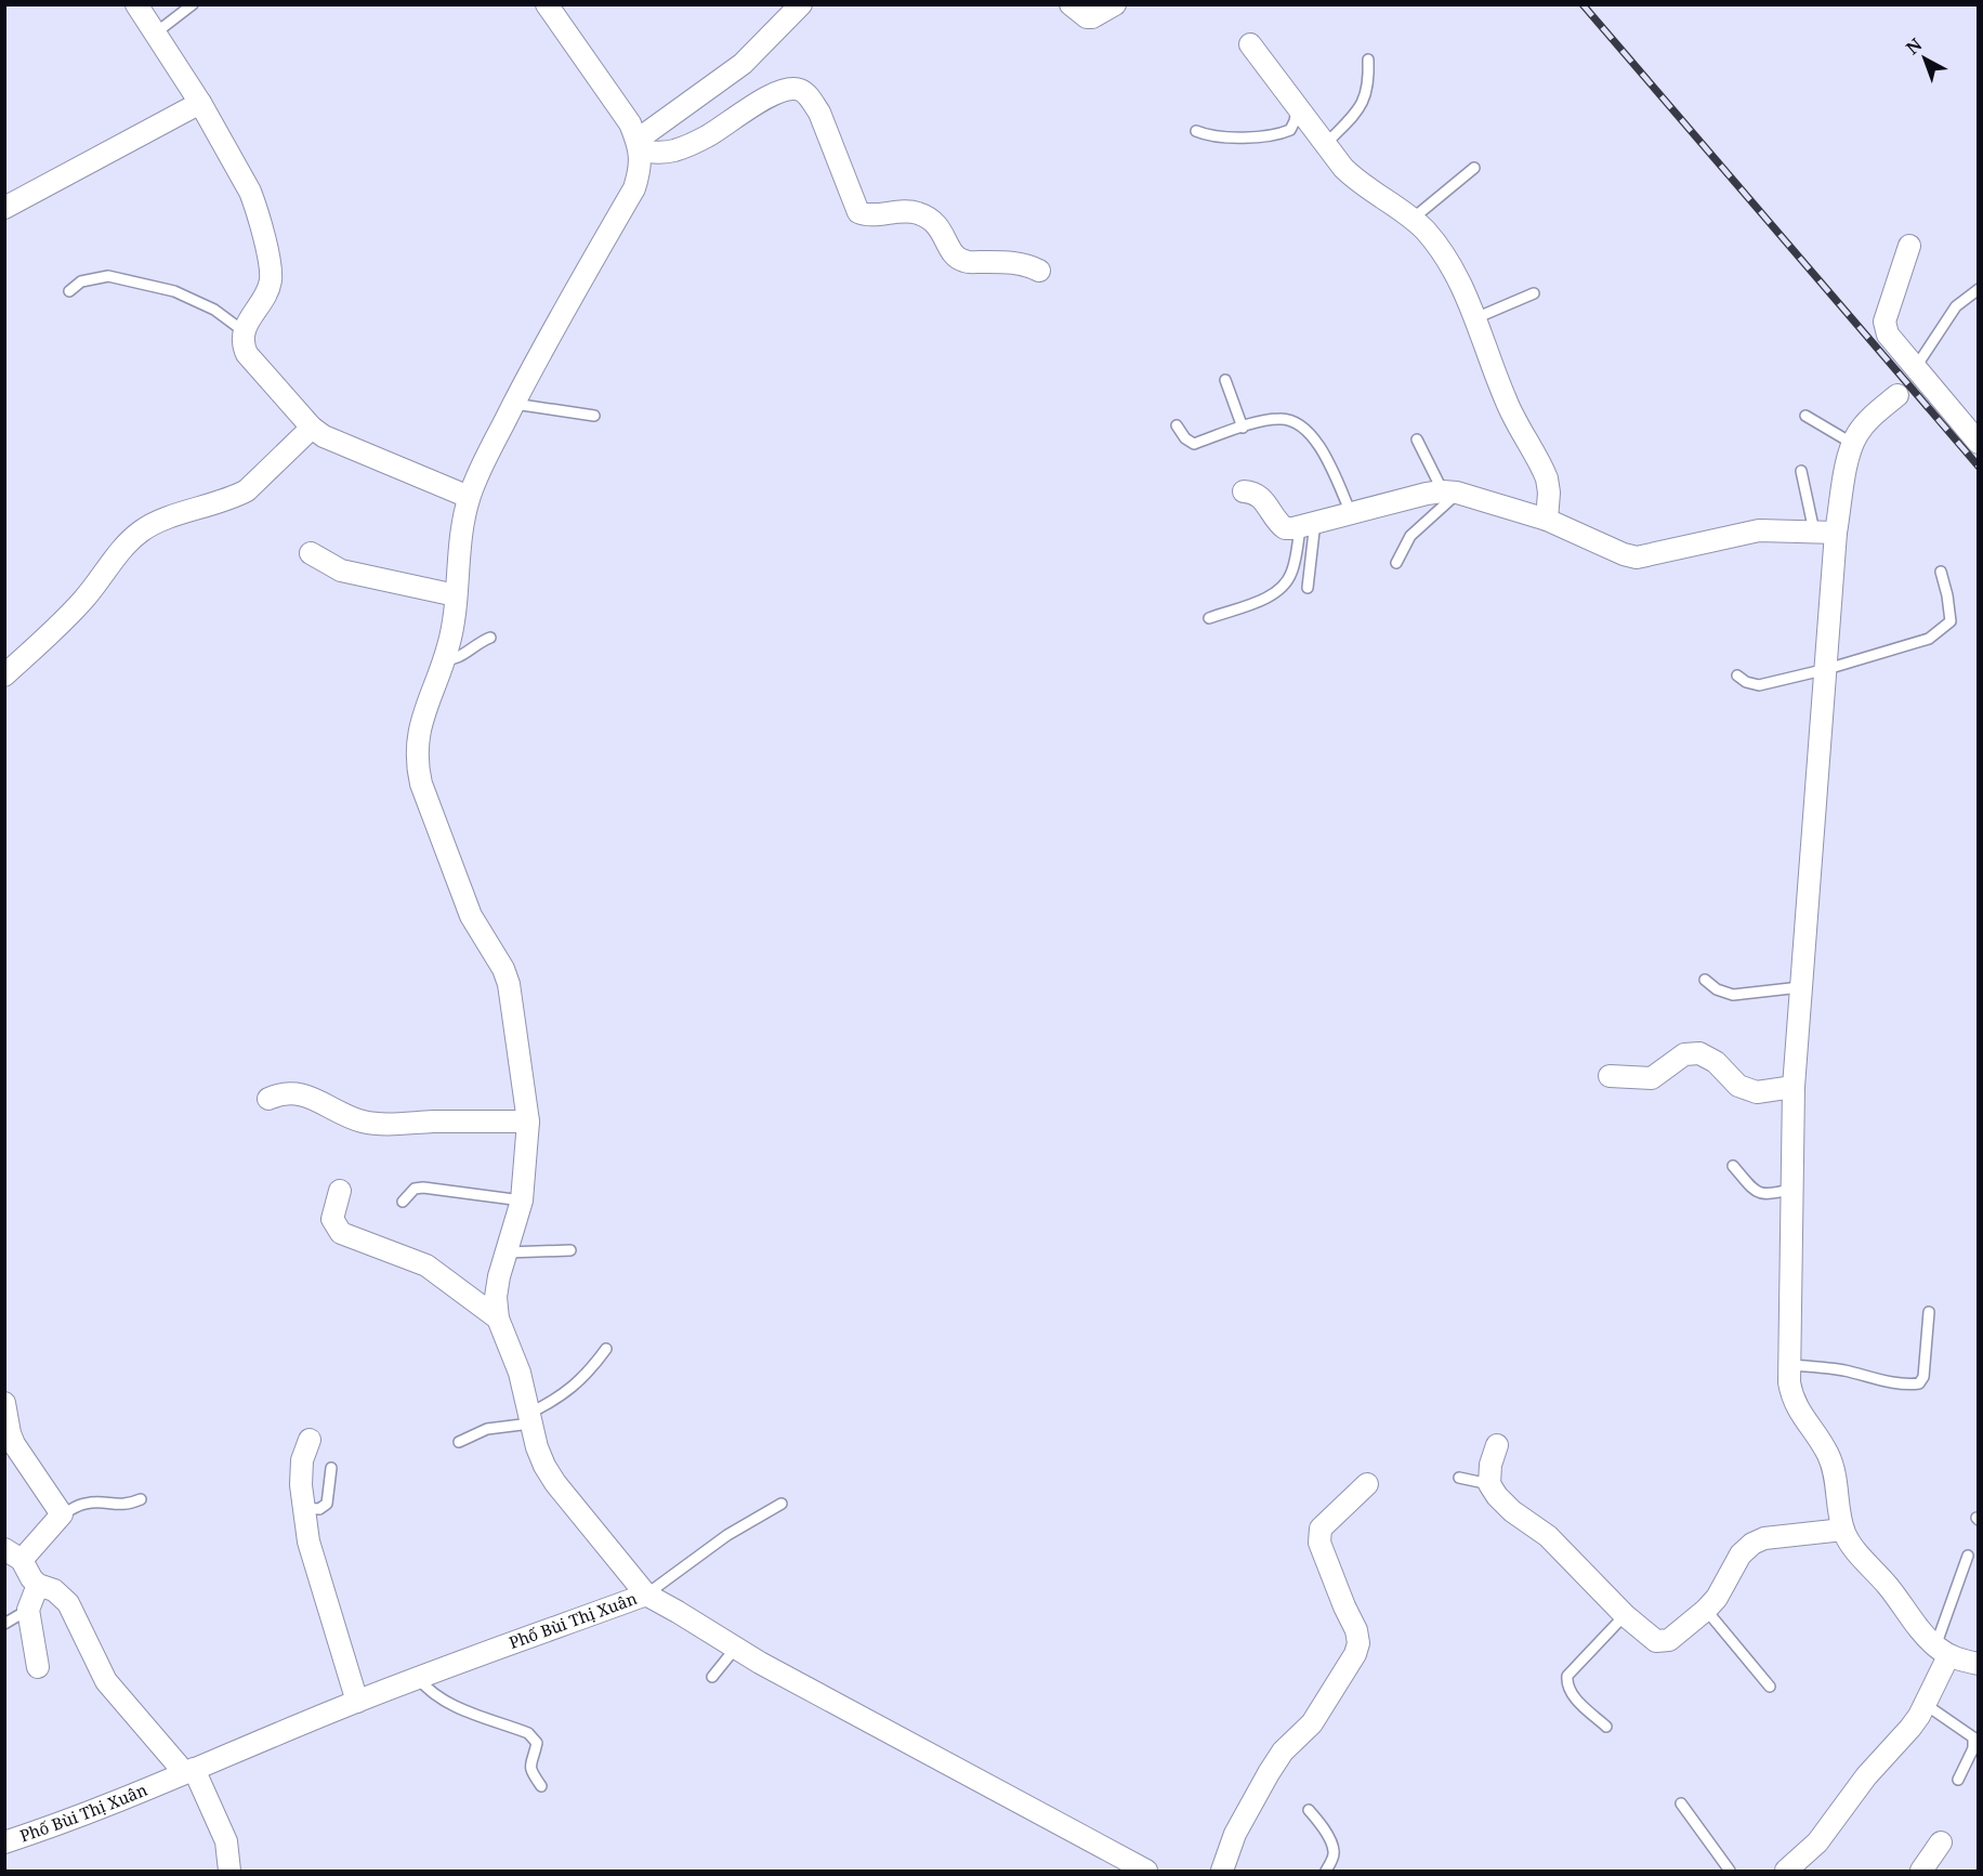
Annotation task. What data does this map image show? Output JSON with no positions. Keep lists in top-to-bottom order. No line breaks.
{"streets":{"street":["Phố Bùi Thị Xuân"]},"north":"top left"}
